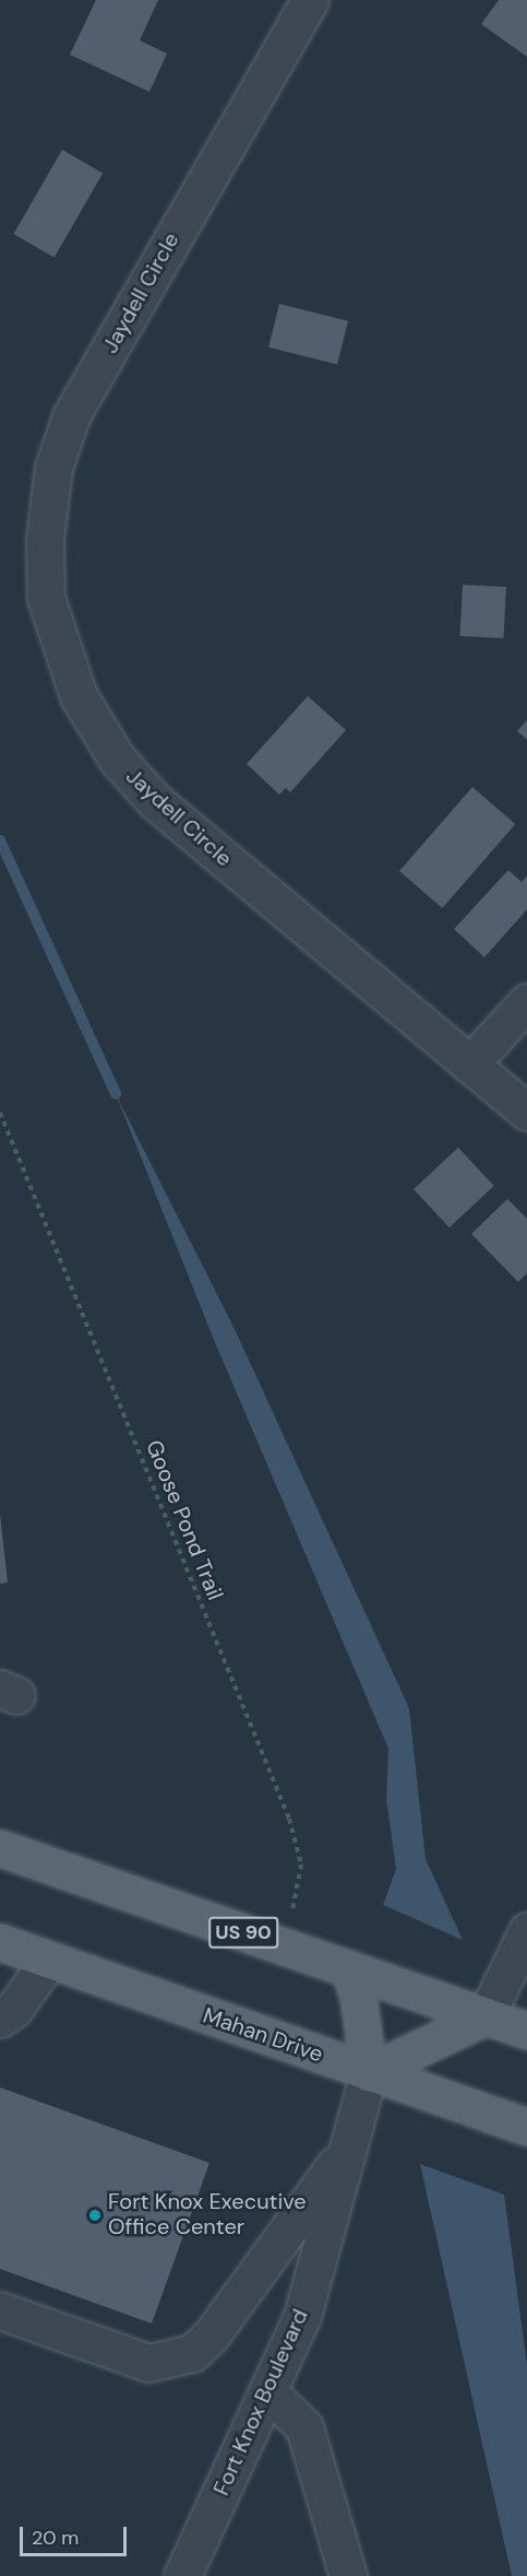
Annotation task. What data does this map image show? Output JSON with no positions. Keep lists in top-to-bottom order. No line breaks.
{"streets":{"main road":["US 90","Mahan Drive"],"street":["Jaydell Circle","Fort Knox Boulevard"],"path":["Goose Pond Trail"]},"crossings":[["Goose Pond Trail","US 90"],["Mahan Drive","Fort Knox Boulevard"]],"places":["Fort Knox Executive Office Center"],"scale_bar":"20 m"}
